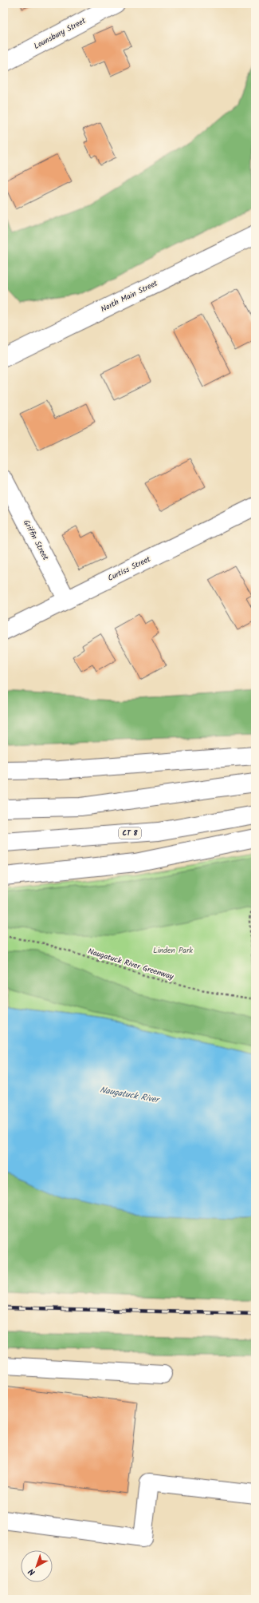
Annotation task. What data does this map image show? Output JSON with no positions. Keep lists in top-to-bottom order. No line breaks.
{"streets":{"main road":["Lounsbury Street","North Main Street","Griffin Street","Curtiss Street","CT 8"],"path":["Naugatuck River Greenway"]},"crossings":[["Griffin Street","Curtiss Street"]],"water":["Naugatuck River"],"parks":["Linden Park"],"north":"bottom left"}
